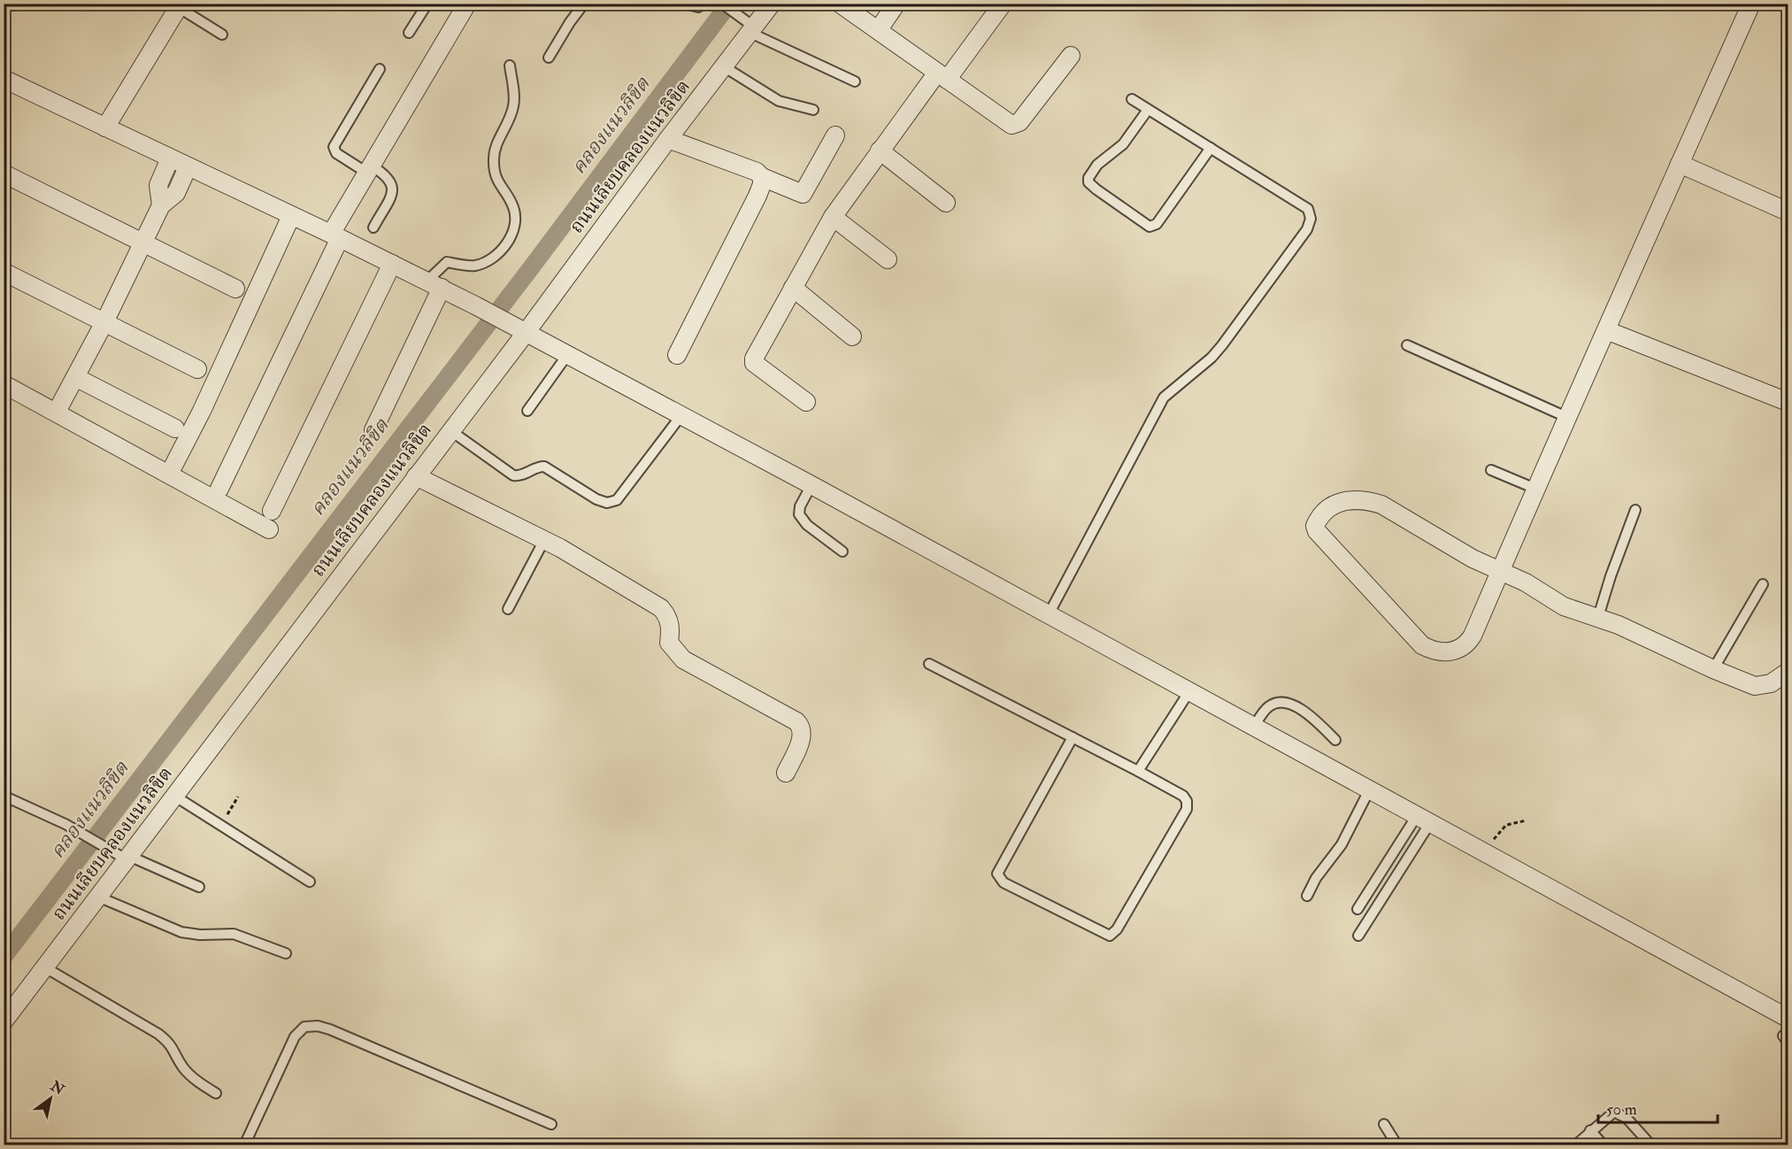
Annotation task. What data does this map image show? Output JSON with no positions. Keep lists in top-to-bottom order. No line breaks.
{"streets":{"street":["ถนนเลียบคลองแนวลิขิต"]},"water":["คลองแนวลิขิต"],"scale_bar":"50 m","north":"top right"}
